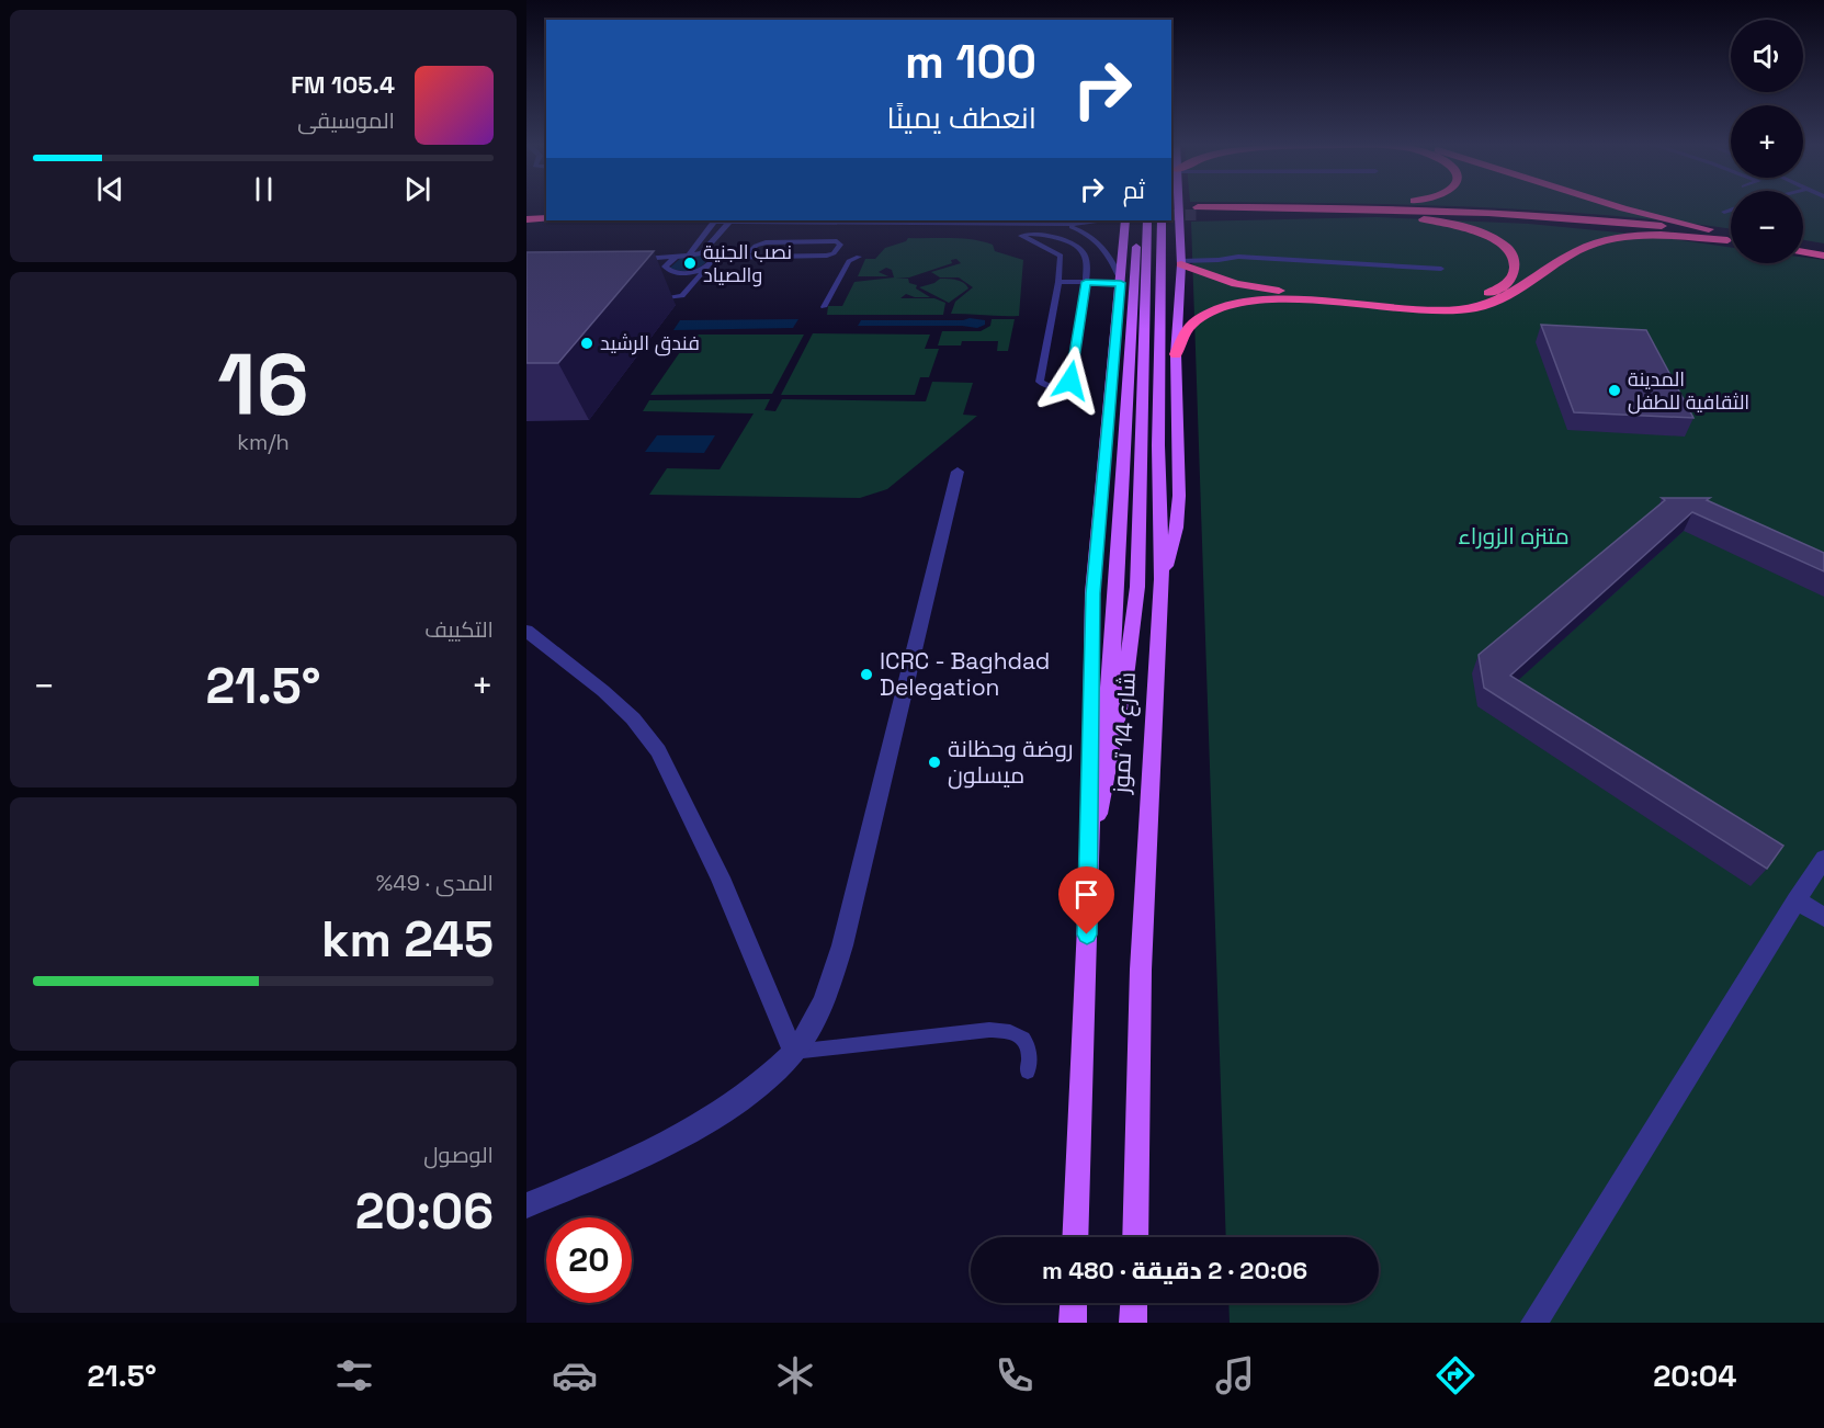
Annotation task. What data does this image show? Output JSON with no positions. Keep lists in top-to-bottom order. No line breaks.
{"streets":{"main road":["شارع 14 تموز"]},"parks":["متنزه الزوراء"],"places":["نصب الجنية والصياد","فندق الرشيد","المدينة الثقافية للطفل","ICRC - Baghdad Delegation","روضة وحظانة ميسلون"],"page":{"map_buttons":["+","−"],"turn":["100 m","انعطف يمينًا"],"song":["105.4 FM","الموسيقى"],"then":"ثم","tile":[["16","km/h"],"التكييف",["المدى · 49%","245 km"],["الوصول","20:06"]],"heat":["−","21.5°","+"],"limit":"20","trip":"20:06 · 2 دقيقة · 480 m","tabs":["20:04","21.5°"]}}
